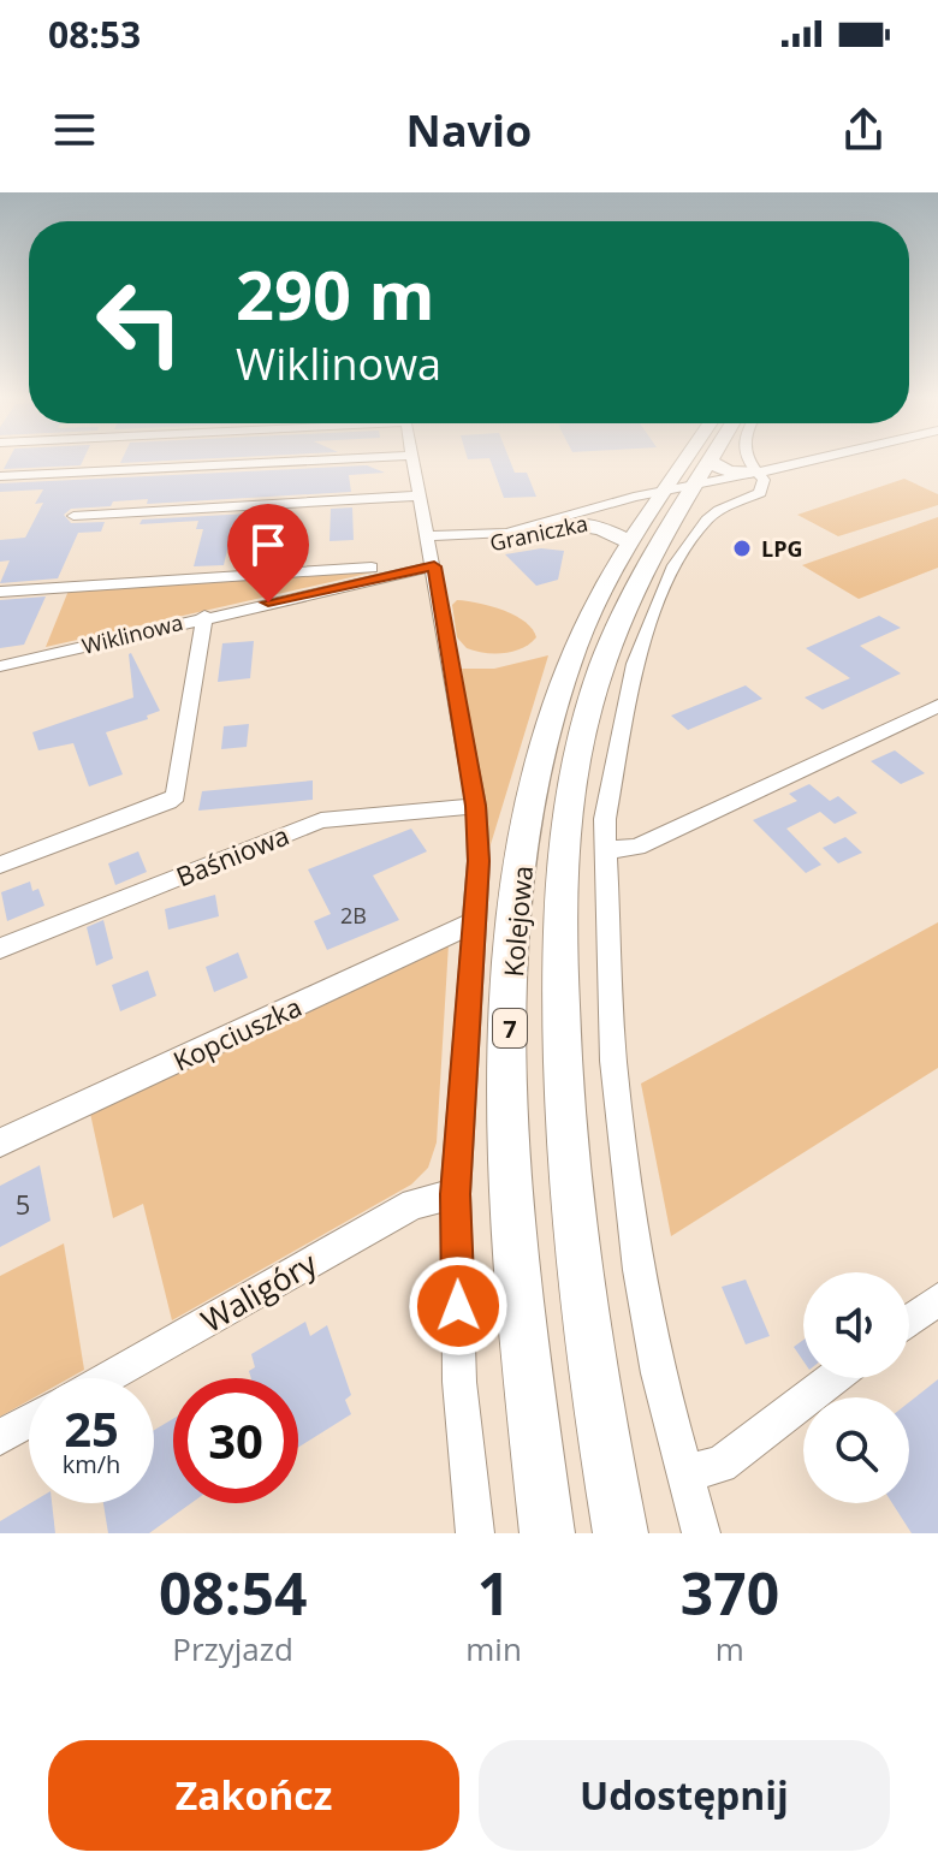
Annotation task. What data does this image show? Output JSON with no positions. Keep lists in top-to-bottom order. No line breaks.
{"streets":{"highway":["Kolejowa","7"],"street":["Graniczka","Wiklinowa","Baśniowa","Kopciuszka","Waligóry"]},"crossings":[["Graniczka","Kolejowa"],["Wiklinowa","Kolejowa"],["Baśniowa","Kolejowa"],["Kolejowa","Kopciuszka"],["Kolejowa","Waligóry"]],"places":["LPG"],"house_numbers":["2B","5"],"page":{"status":"08:53","header":"Navio","turn":["290 m","Wiklinowa"],"speed":"25 km/h","limit":"30","eta":["08:54","Przyjazd","1","min","370","m"],"buttons":["Zakończ","Udostępnij"]}}
